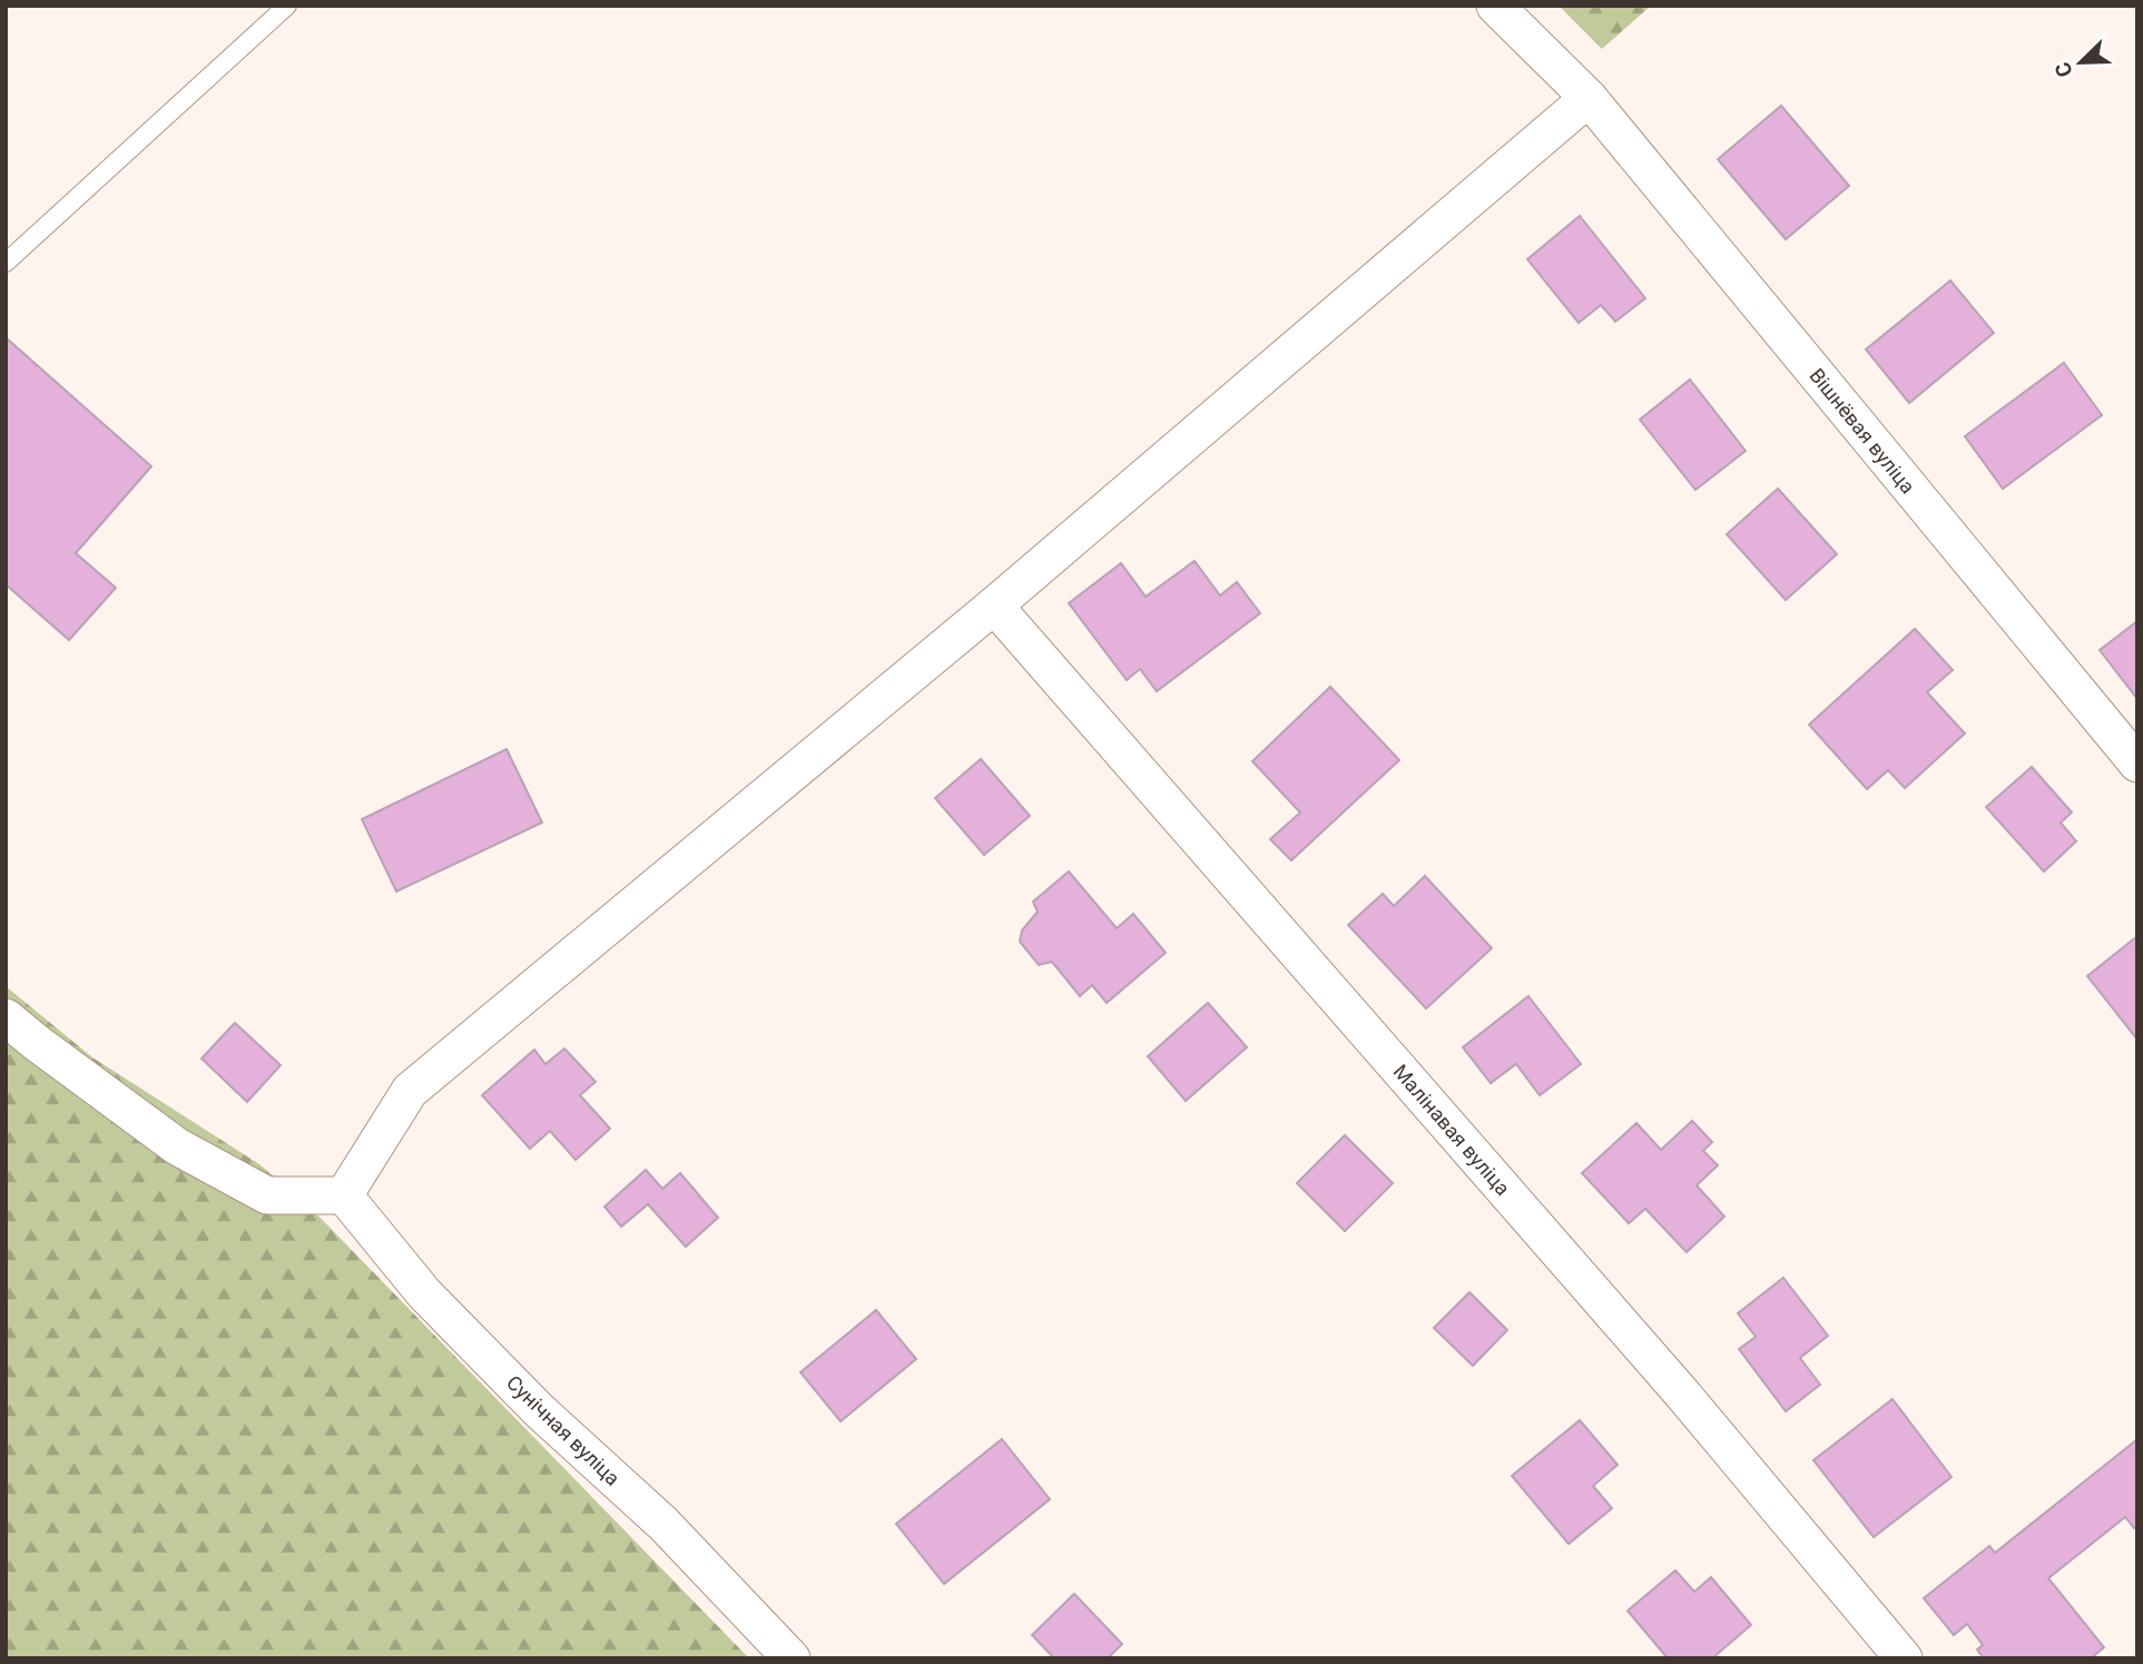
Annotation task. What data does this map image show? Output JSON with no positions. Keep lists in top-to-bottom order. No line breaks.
{"streets":{"street":["Вішнёвая вуліца","Малінавая вуліца","Сунічная вуліца"]},"north":"bottom left"}
